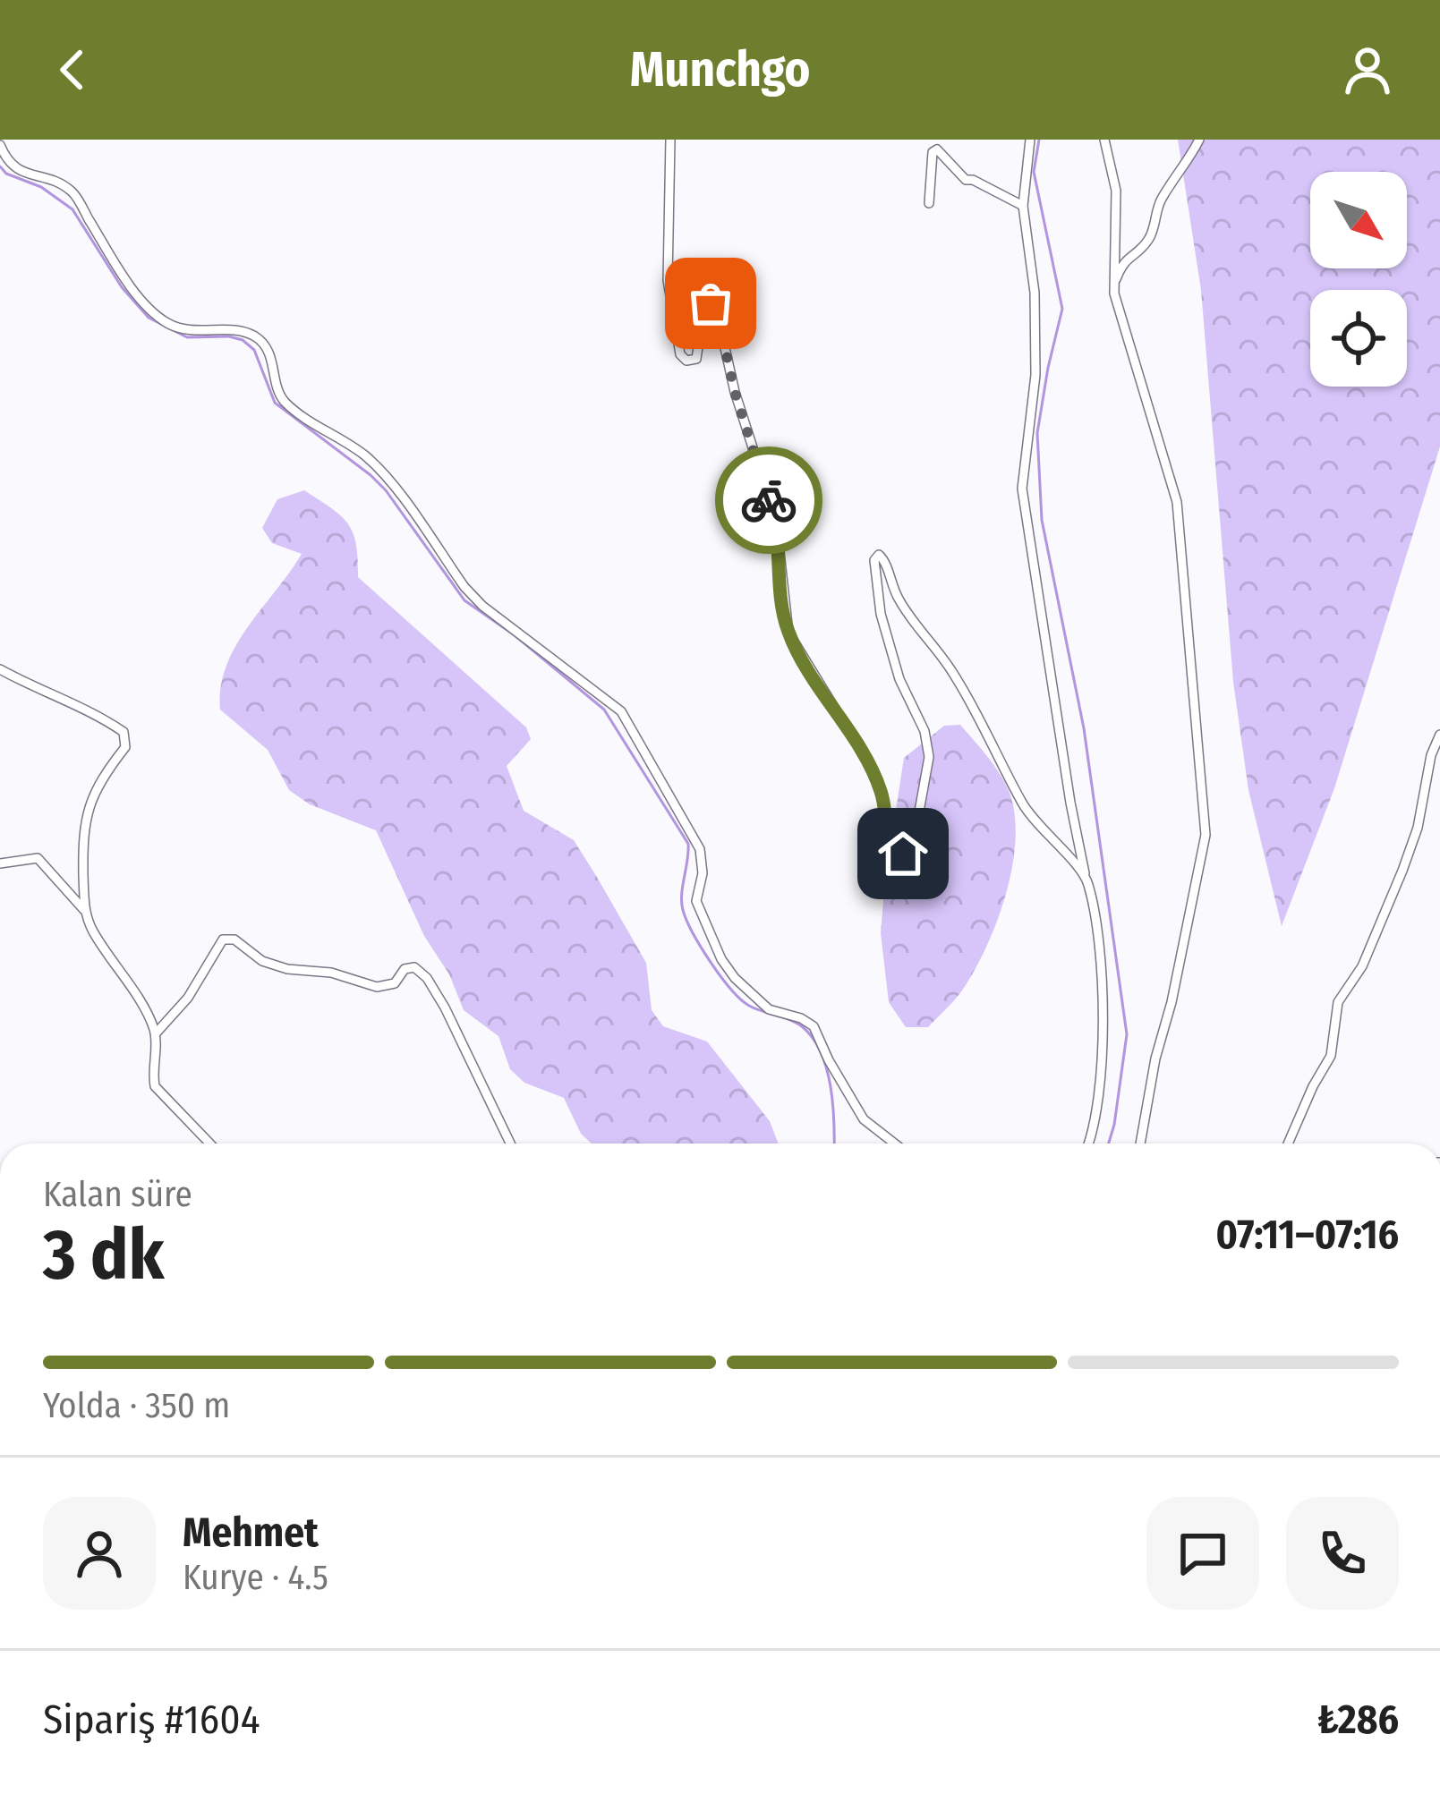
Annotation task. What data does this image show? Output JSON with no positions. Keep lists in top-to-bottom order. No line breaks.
{"north":"bottom right","page":{"header":"Munchgo","heading":["3 dk","Kalan süre","07:11–07:16"],"panel":["Mehmet","Kurye · 4.5","Sipariş #1604","₺286"],"bar":"Yolda · 350 m"}}
